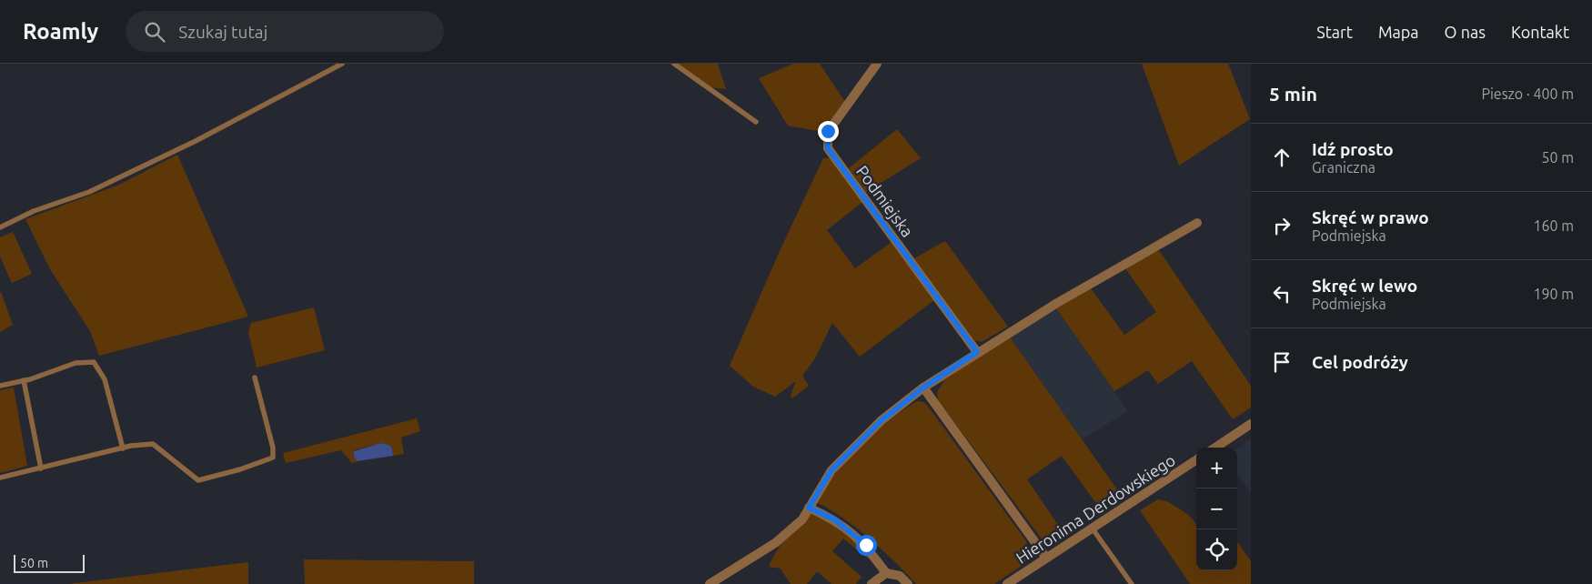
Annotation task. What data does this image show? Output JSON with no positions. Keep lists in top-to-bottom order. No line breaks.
{"streets":{"street":["Podmiejska","Hieronima Derdowskiego"]},"scale_bar":"50 m","page":{"header":"Roamly","search":"Szukaj tutaj","nav":["Start","Mapa","O nas","Kontakt"],"heading":["5 min","Pieszo · 400 m"],"list":[["Idź prosto","Graniczna","50 m"],["Skręć w prawo","Podmiejska","160 m"],["Skręć w lewo","Podmiejska","190 m"],"Cel podróży"],"map_buttons":["+","−"],"scale":"50 m"}}
